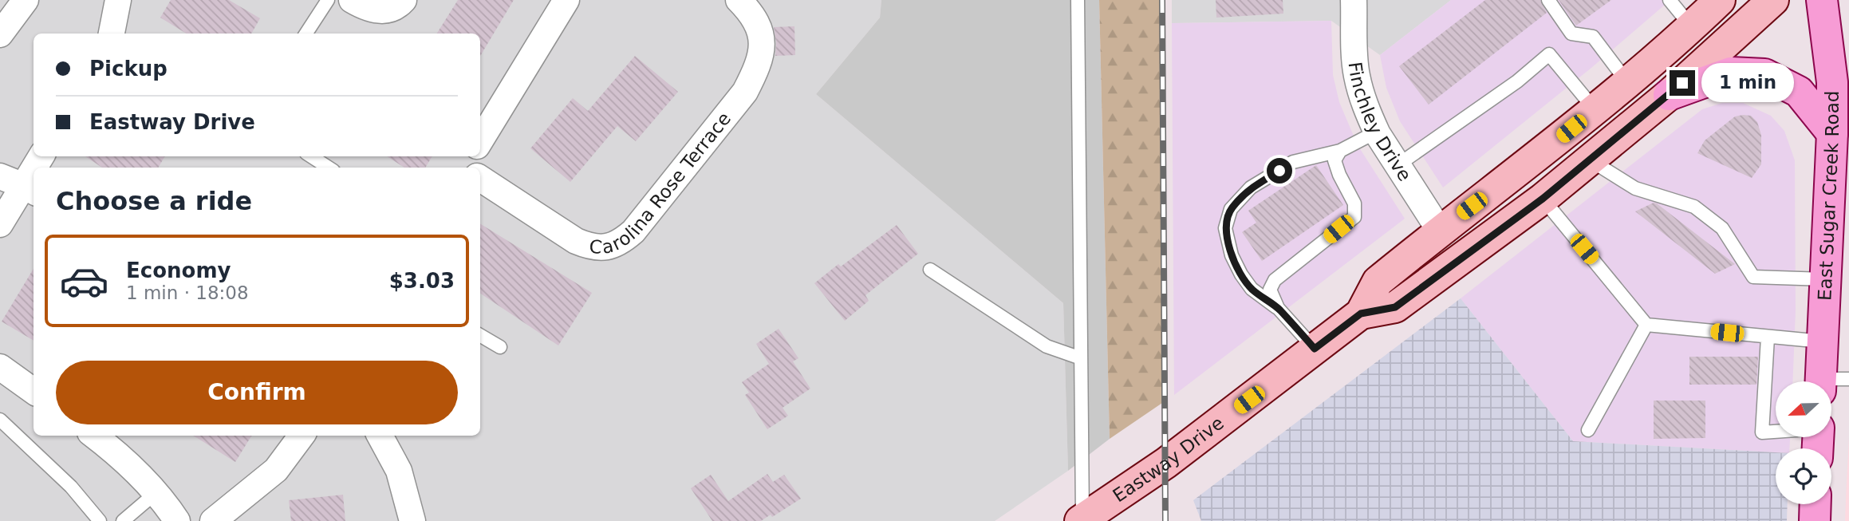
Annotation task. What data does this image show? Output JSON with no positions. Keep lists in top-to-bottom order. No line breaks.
{"streets":{"main road":["East Sugar Creek Road","Eastway Drive"],"street":["Finchley Drive","Carolina Rose Terrace"]},"crossings":[["Finchley Drive","Eastway Drive"]],"north":"left","page":{"banner":["Pickup","Eastway Drive"],"bubble":"1 min","heading":"Choose a ride","list":[{"name":"Economy","note":"1 min · 18:08","value":"$3.03"}],"buttons":"Confirm"}}
